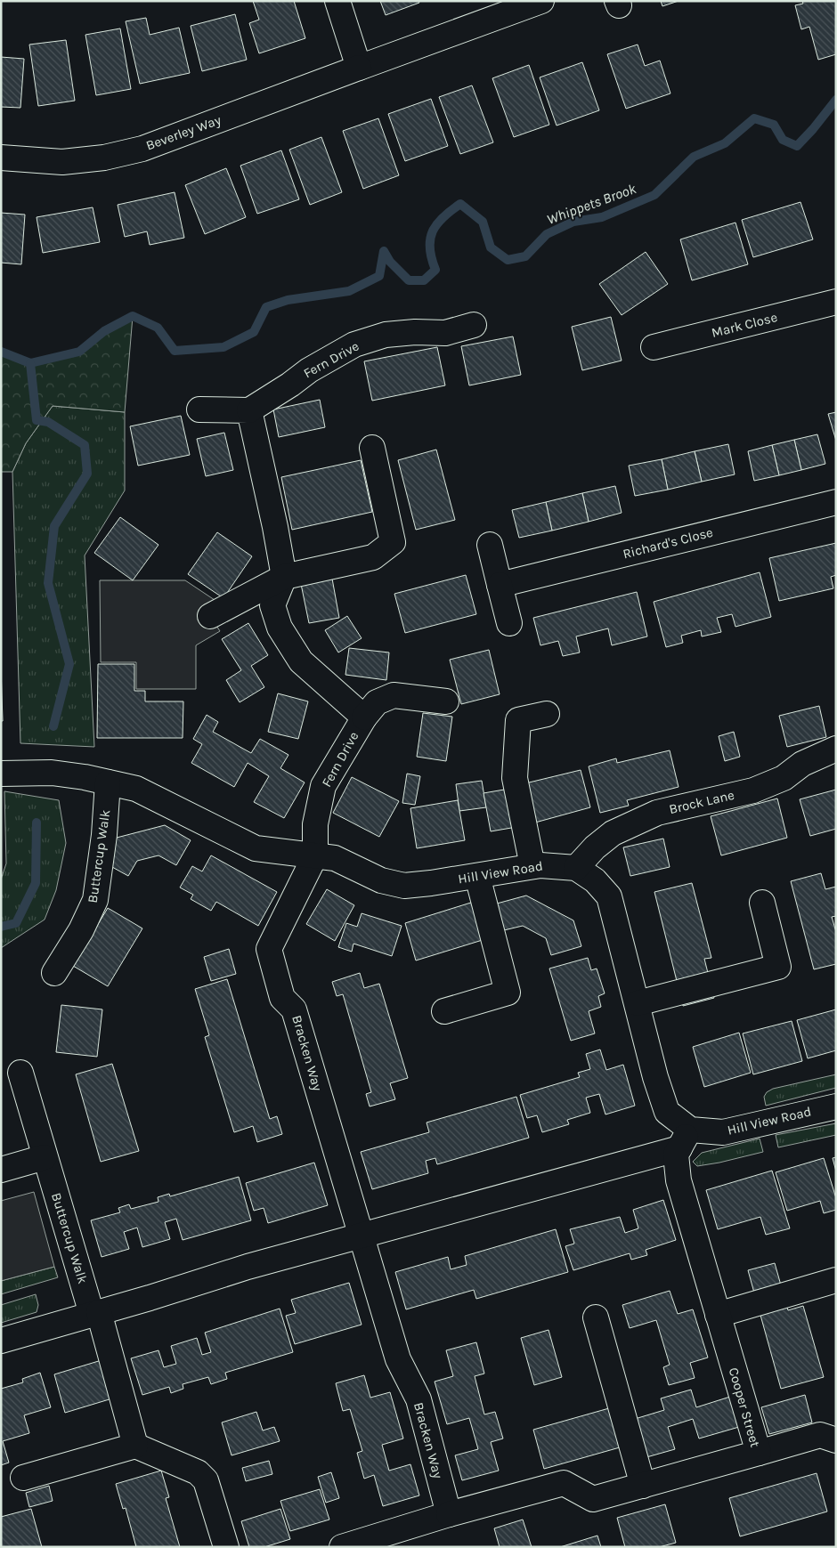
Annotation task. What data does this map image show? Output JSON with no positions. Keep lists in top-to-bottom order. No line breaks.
{"streets":{"street":["Beverley Way","Mark Close","Fern Drive","Richard's Close","Brock Lane","Buttercup Walk","Hill View Road","Bracken Way","Cooper Street"]},"crossings":[["Fern Drive","Hill View Road"],["Fern Drive","Bracken Way"],["Brock Lane","Hill View Road"],["Buttercup Walk","Hill View Road"],["Hill View Road","Bracken Way"],["Hill View Road","Cooper Street"],["Bracken Way","Cooper Street"]],"water":["Whippets Brook"]}
